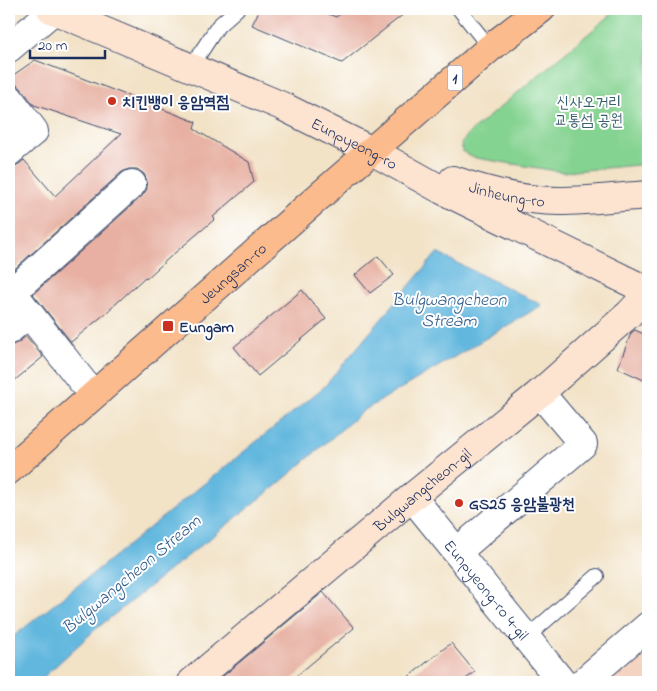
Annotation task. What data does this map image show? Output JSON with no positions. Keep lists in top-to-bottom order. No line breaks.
{"streets":{"main road":["1","Eunpyeong-ro","Jinheung-ro","Jeungsan-ro","Bulgwangcheon-gil"],"street":["Eunpyeong-ro 4-gil"]},"crossings":[["1","Eunpyeong-ro"],["1","Jinheung-ro"],["1","Jeungsan-ro"],["Eunpyeong-ro","Jinheung-ro"],["Eunpyeong-ro","Jeungsan-ro"],["Eunpyeong-ro","Bulgwangcheon-gil"],["Jinheung-ro","Jeungsan-ro"],["Bulgwangcheon-gil","Eunpyeong-ro 4-gil"]],"water":["Bulgwangcheon Stream"],"parks":["신사오거리 교통섬 공원"],"places":{"other":["치킨뱅이 응암역점","GS25 응암불광천"],"transit":["Eungam"]},"scale_bar":"20 m"}
